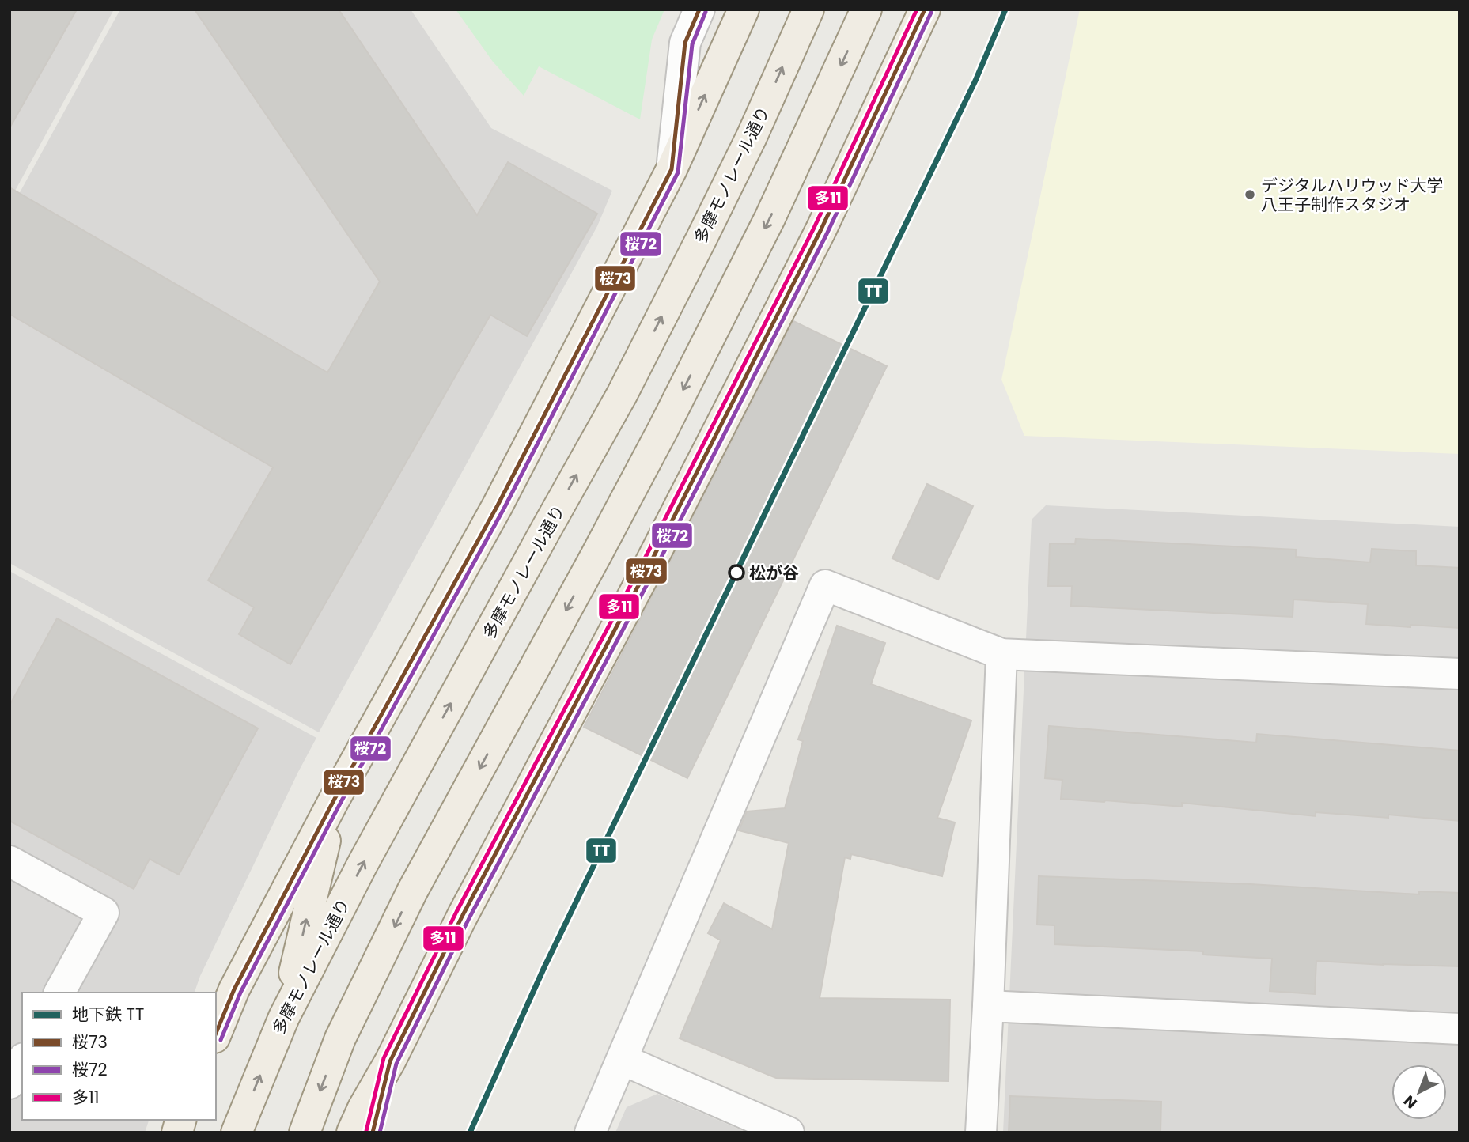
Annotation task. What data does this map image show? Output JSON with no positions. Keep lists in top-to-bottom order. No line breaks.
{"streets":{"main road":["多摩モノレール通り"]},"places":["デジタルハリウッド大学 八王子制作スタジオ","松が谷"],"lines":["metro line TT","transit line 桜73","transit line 多11","transit line 桜72"],"legend":["地下鉄 TT","桜73","桜72","多11"],"north":"bottom left"}
